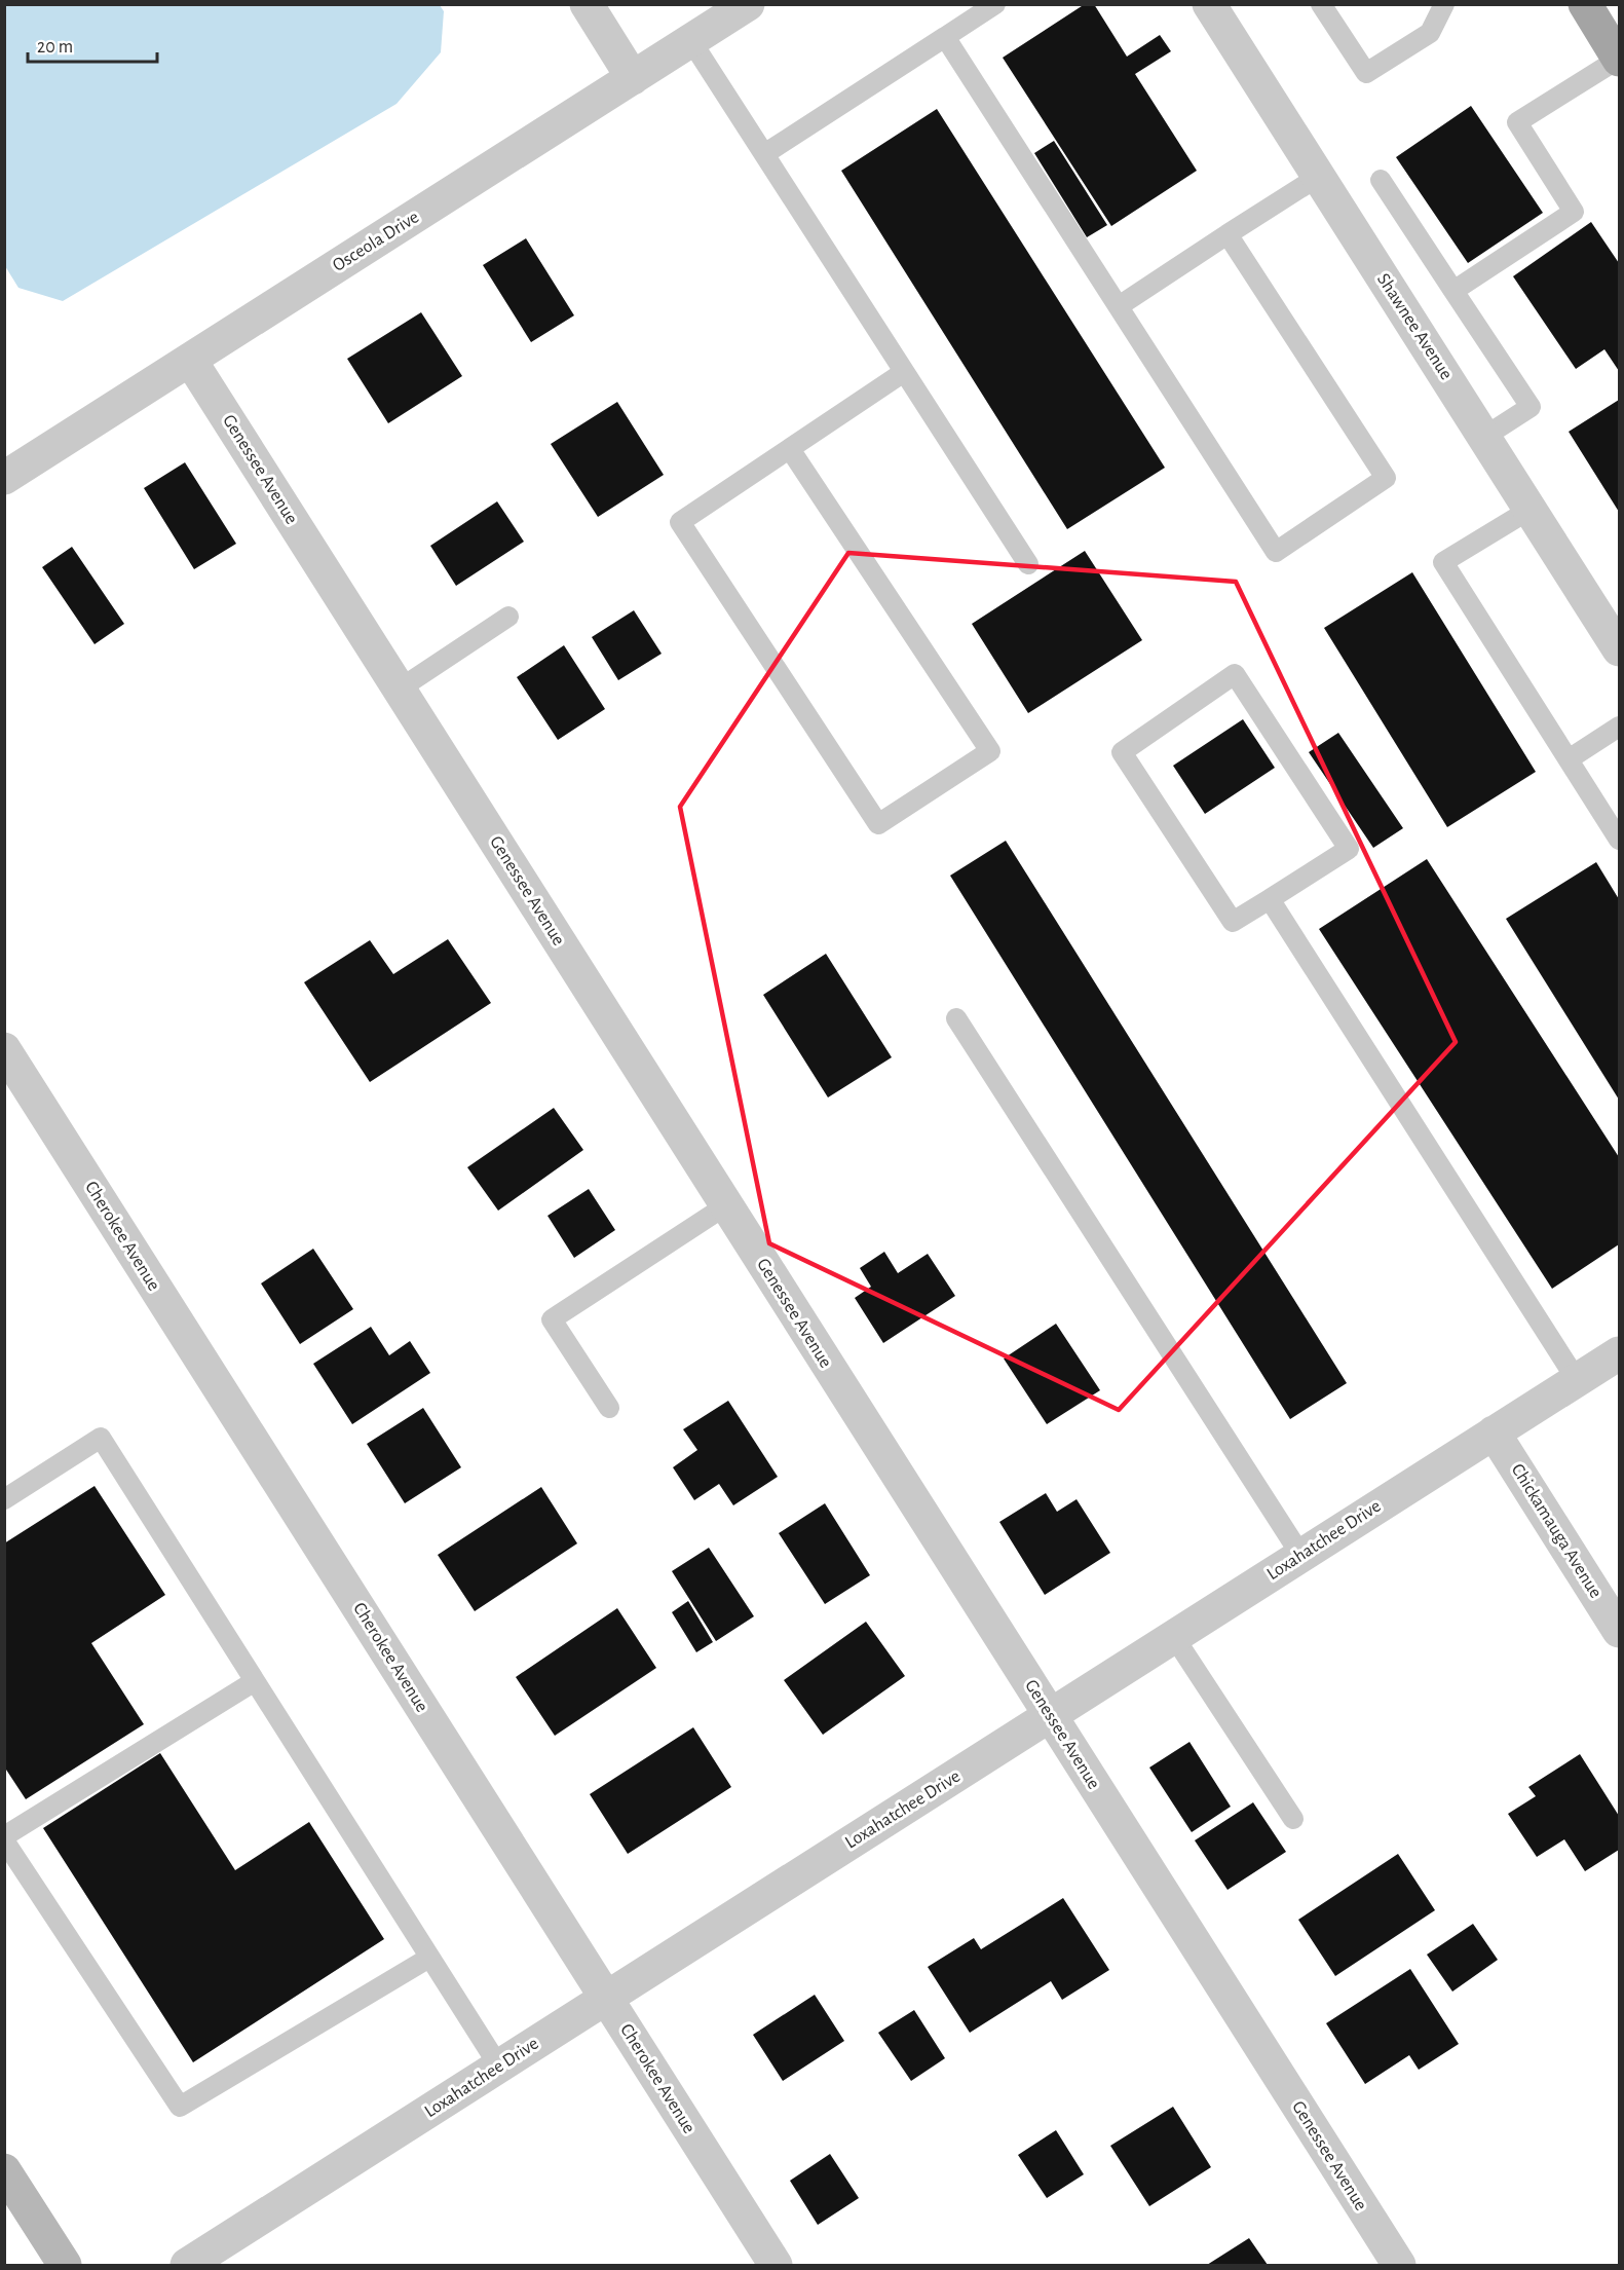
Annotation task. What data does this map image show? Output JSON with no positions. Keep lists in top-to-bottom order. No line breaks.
{"streets":{"street":["Osceola Drive","Shawnee Avenue","Genessee Avenue","Cherokee Avenue","Chickamauga Avenue","Loxahatchee Drive"]},"crossings":[["Osceola Drive","Genessee Avenue"],["Genessee Avenue","Loxahatchee Drive"],["Cherokee Avenue","Loxahatchee Drive"],["Chickamauga Avenue","Loxahatchee Drive"]],"scale_bar":"20 m"}
